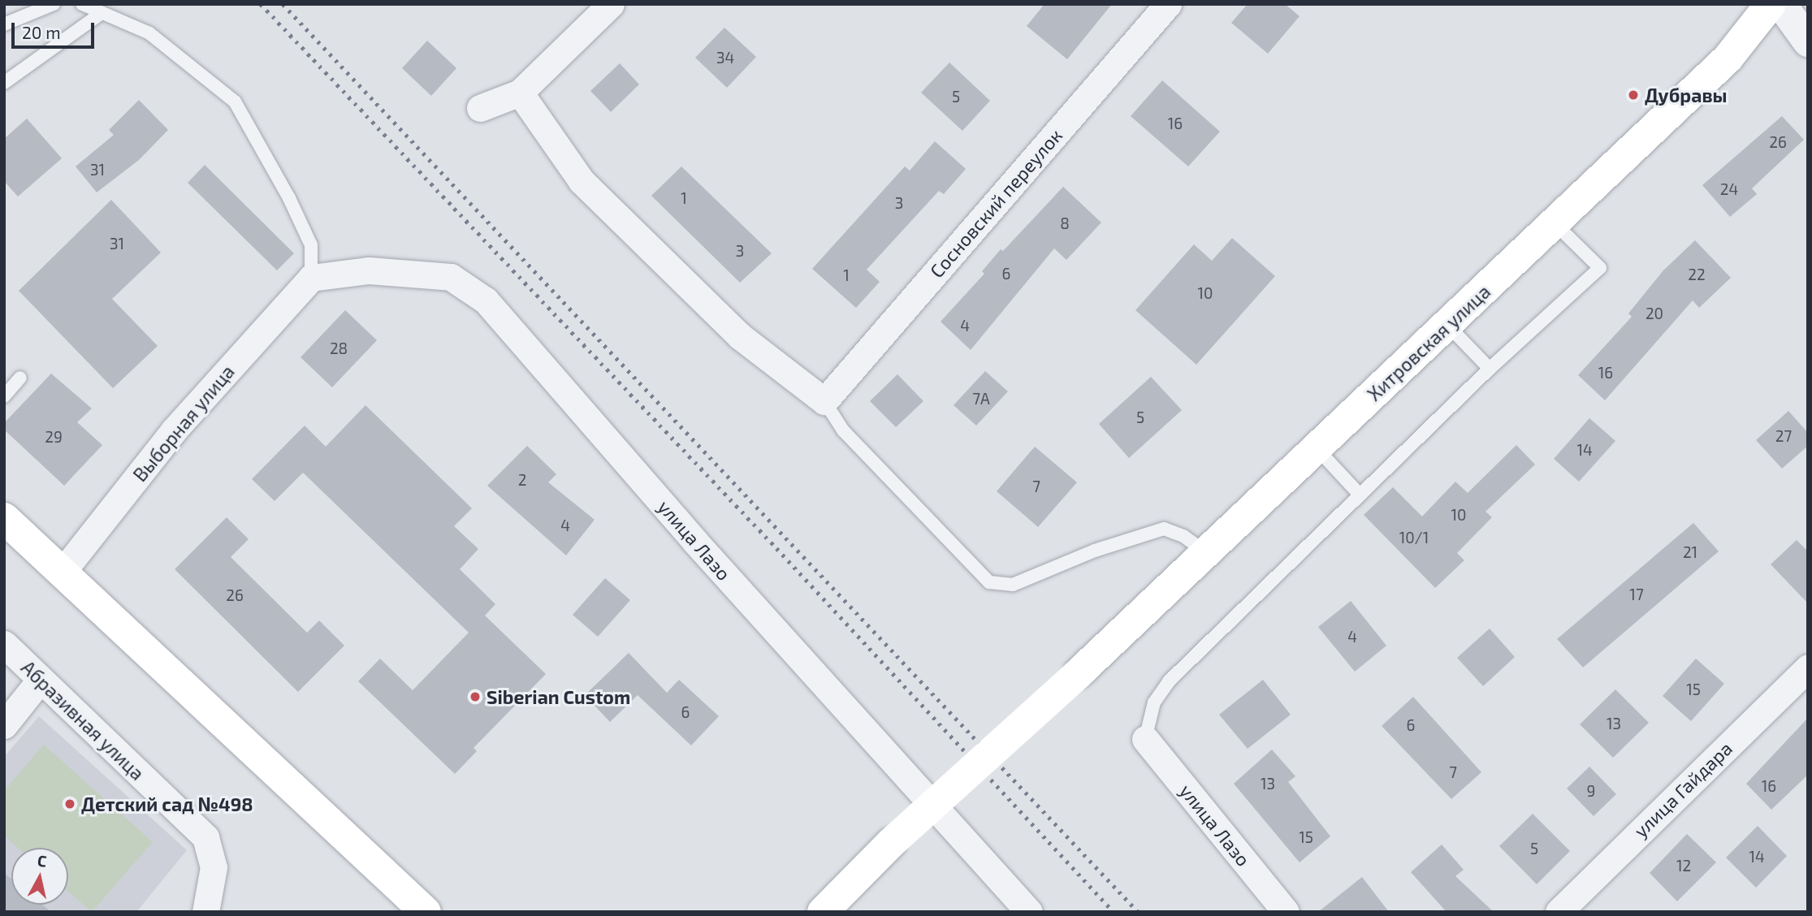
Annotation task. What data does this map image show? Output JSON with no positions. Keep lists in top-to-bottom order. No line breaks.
{"streets":{"main road":["Хитровская улица"],"street":["Сосновский переулок","Выборная улица","улица Лазо","Абразивная улица","улица Гайдара"]},"crossings":[["Выборная улица","улица Лазо"]],"places":["Дубравы","Siberian Custom","Детский сад №498"],"house_numbers":["34","5","16","26","31","24","1","3","8","31","3","6","22","1","10","20","4","28","16","7А","5","27","29","14","2","7","10","4","10/1","21","17","26","4","15","6","13","6","7","13","16","9","15","5","14","12"],"scale_bar":"20 m","north":"top"}
